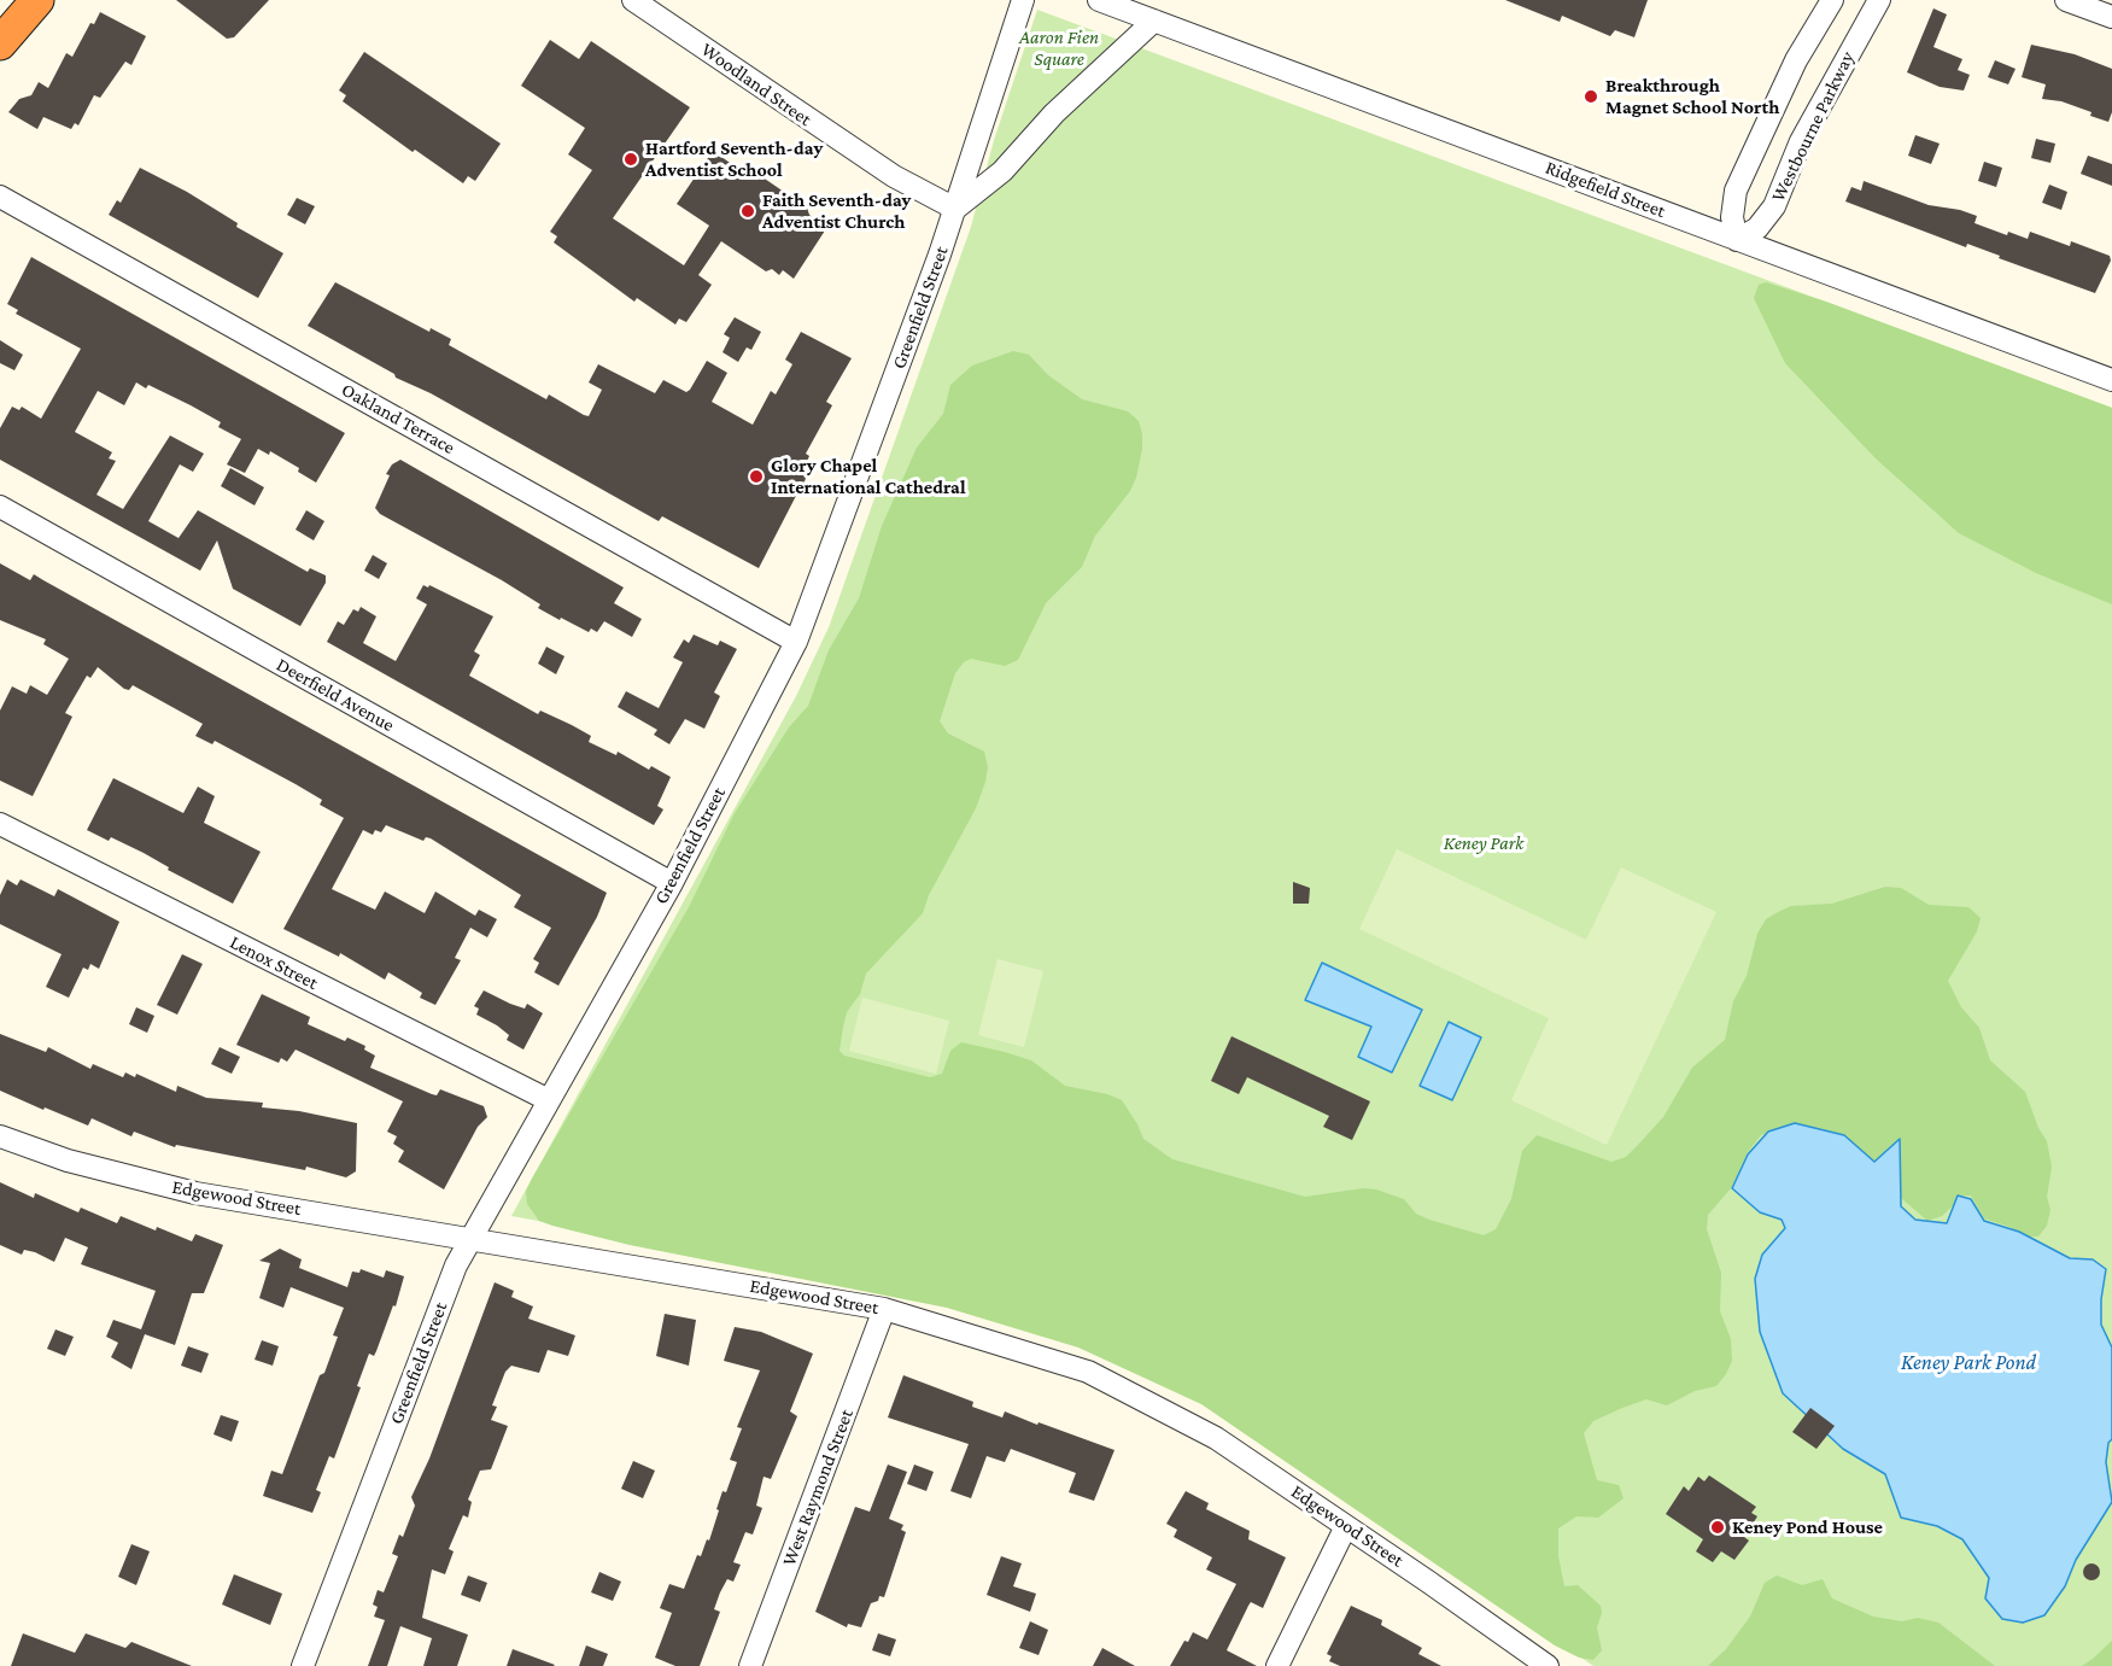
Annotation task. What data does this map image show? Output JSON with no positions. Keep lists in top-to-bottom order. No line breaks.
{"streets":{"street":["Woodland Street","Westbourne Parkway","Ridgefield Street","Greenfield Street","Oakland Terrace","Deerfield Avenue","Lenox Street","Edgewood Street","West Raymond Street"]},"crossings":[["Woodland Street","Greenfield Street"],["Westbourne Parkway","Ridgefield Street"],["Greenfield Street","Oakland Terrace"],["Greenfield Street","Deerfield Avenue"],["Greenfield Street","Lenox Street"],["Greenfield Street","Edgewood Street"],["Edgewood Street","West Raymond Street"]],"water":["Keney Park Pond"],"parks":["Aaron Fien Square","Keney Park"],"places":["Breakthrough Magnet School North","Hartford Seventh-day Adventist School","Faith Seventh-day Adventist Church","Glory Chapel International Cathedral","Keney Pond House"]}
